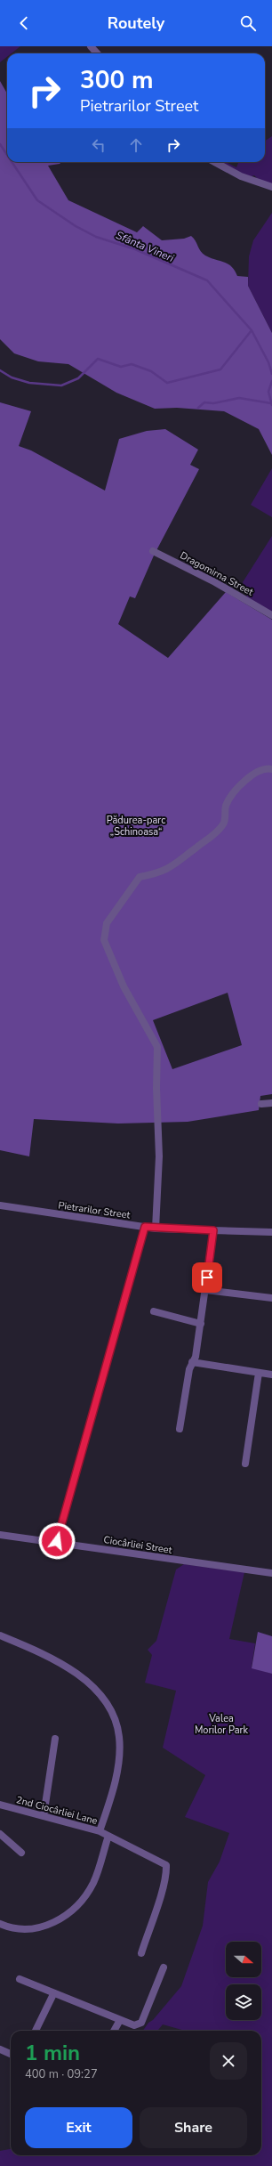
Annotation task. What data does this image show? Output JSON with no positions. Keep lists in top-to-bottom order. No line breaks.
{"streets":{"street":["Dragomirna Street","Pietrarilor Street","Ciocârliei Street","2nd Ciocârliei Lane"]},"water":["Sfânta Vineri"],"parks":["Pădurea-parc „Schinoasa“","Valea Morilor Park"],"north":"right","page":{"header":"Routely","turn":["300 m","Pietrarilor Street"],"heading":["1 min","400 m · 09:27"],"buttons":["Exit","Share"]}}
